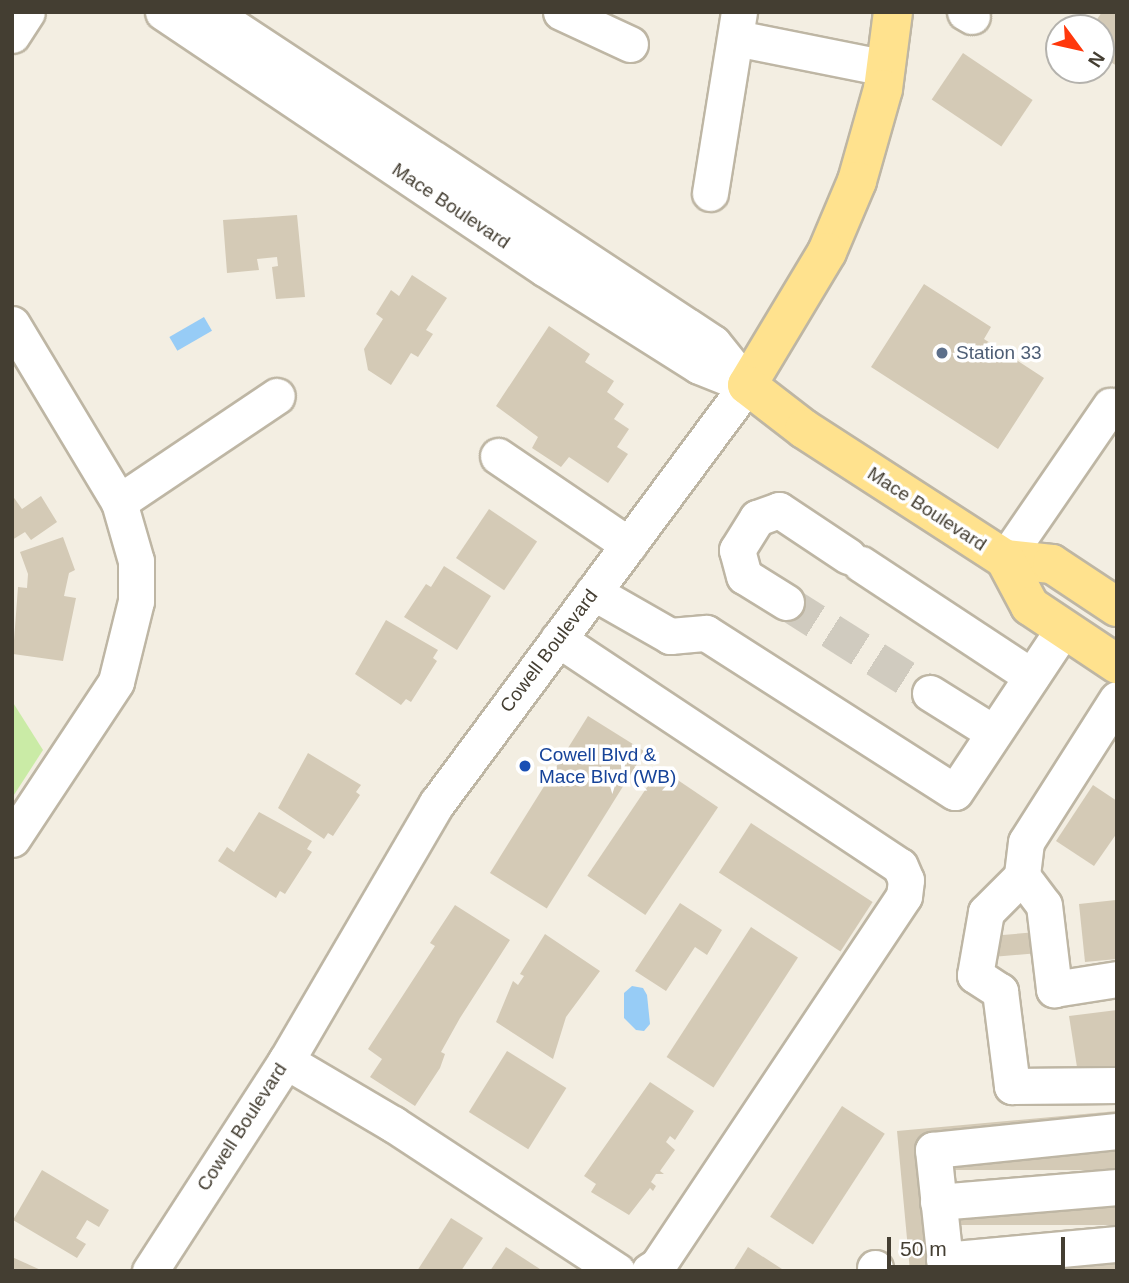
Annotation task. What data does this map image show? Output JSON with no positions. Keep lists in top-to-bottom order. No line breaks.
{"streets":{"main road":["Mace Boulevard","Cowell Boulevard"]},"crossings":[["Mace Boulevard","Cowell Boulevard"]],"places":["Station 33","Cowell Blvd & Mace Blvd (WB)"],"scale_bar":"50 m","north":"bottom right"}
